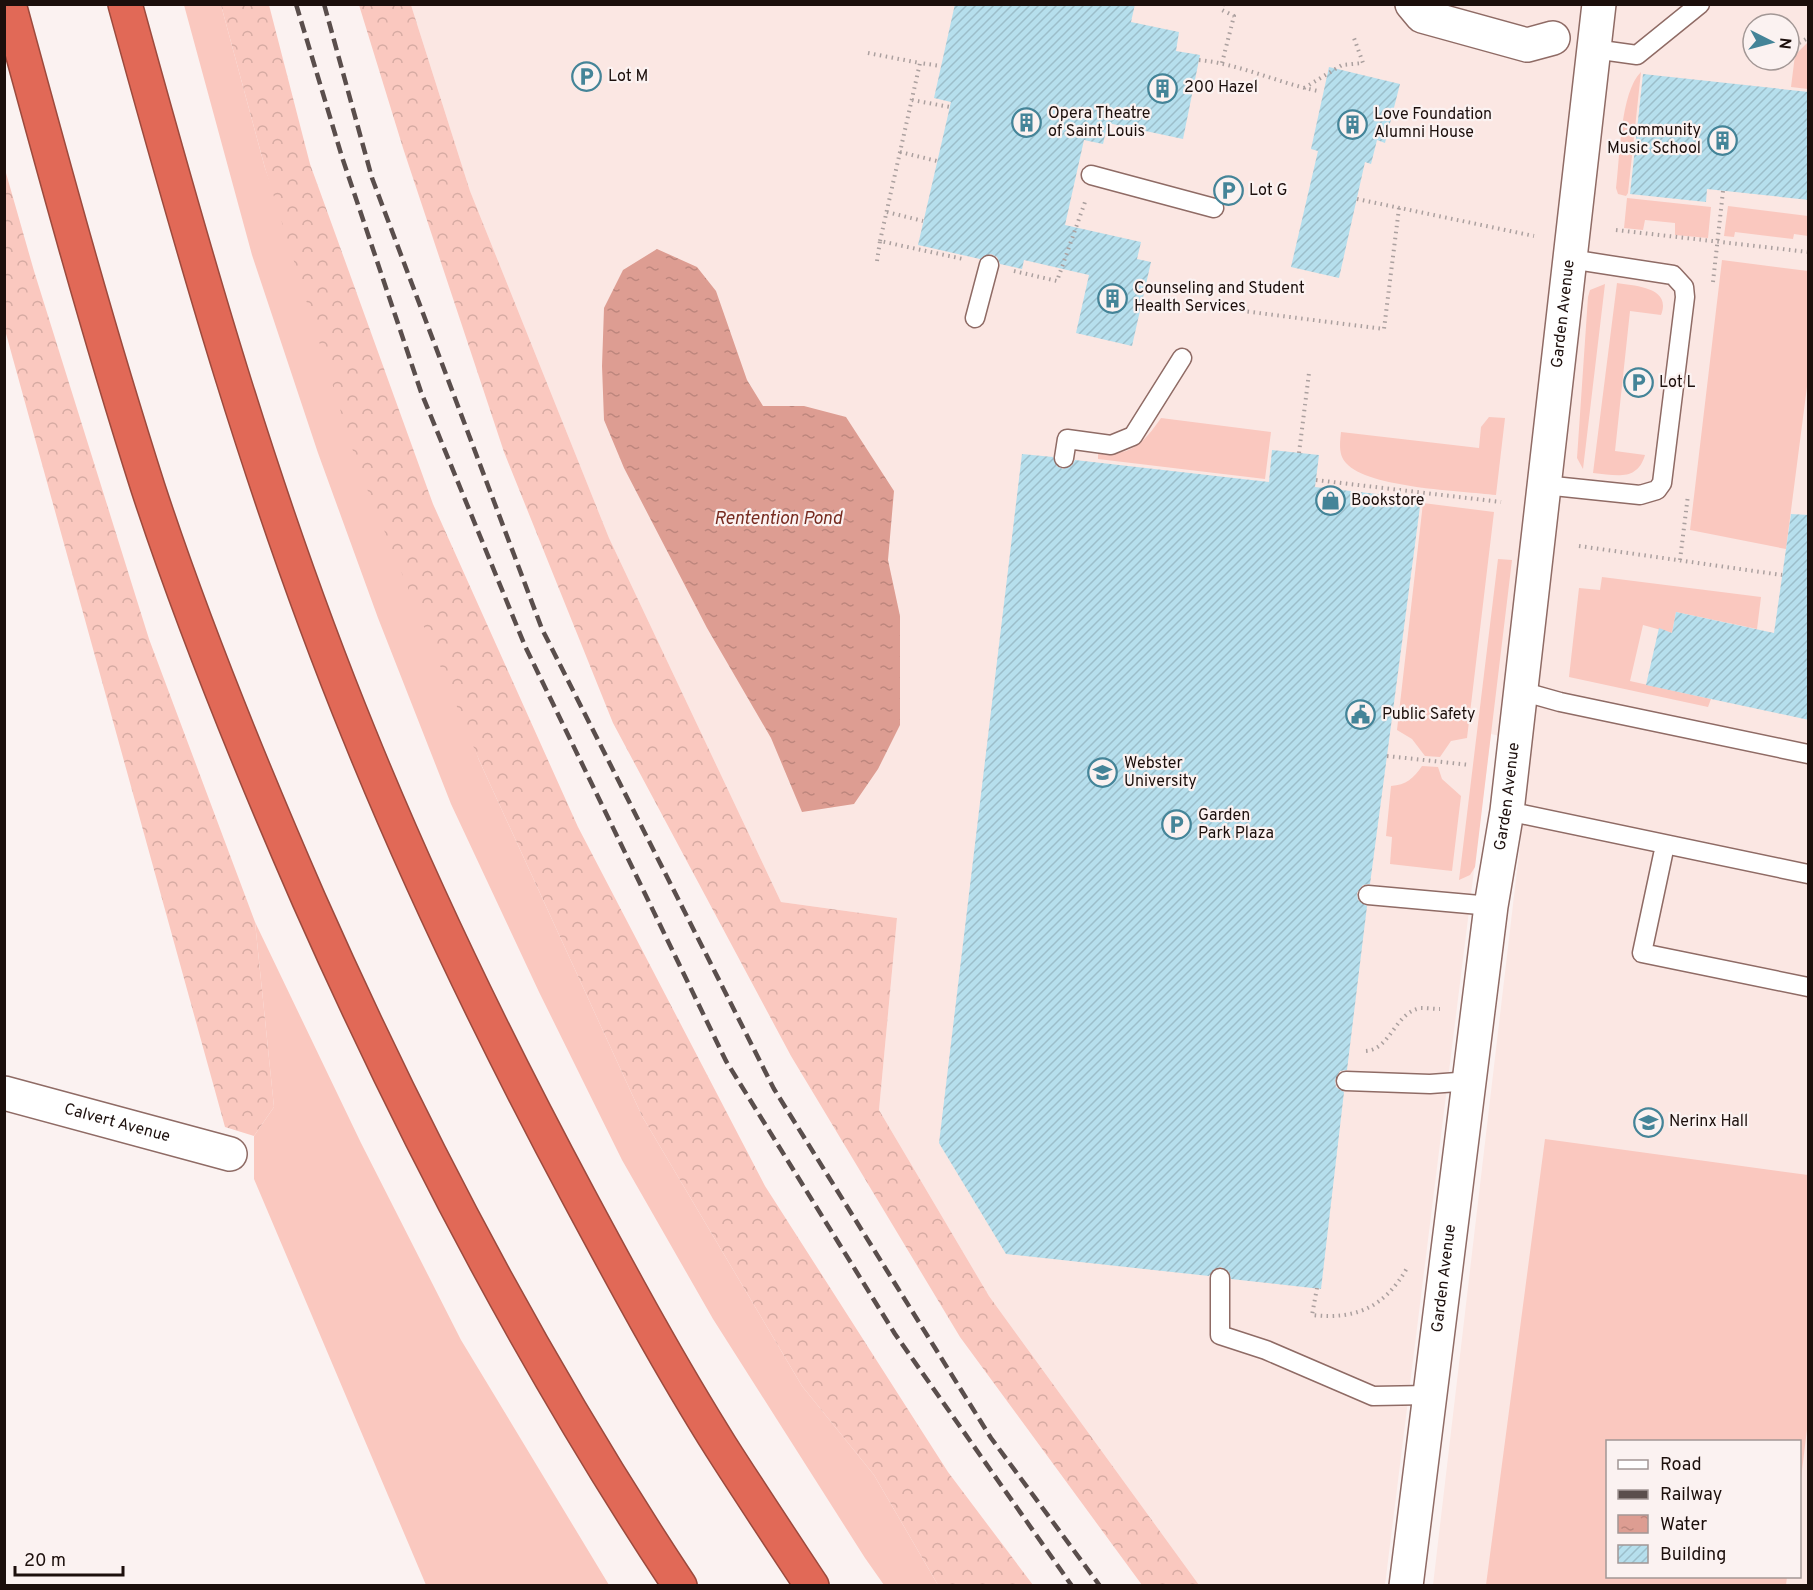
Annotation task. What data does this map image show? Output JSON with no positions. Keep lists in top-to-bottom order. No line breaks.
{"streets":{"street":["Garden Avenue","Calvert Avenue"]},"water":["Rentention Pond"],"places":{"parking":["Lot M","Lot G","Lot L","Garden Park Plaza"],"building":["200 Hazel","Opera Theatre of Saint Louis","Love Foundation Alumni House","Community Music School","Counseling and Student Health Services"],"shop":["Bookstore"],"public building":["Public Safety"],"school or university":["Webster University","Nerinx Hall"]},"legend":["Road","Railway","Water","Building"],"scale_bar":"20 m","north":"right"}
